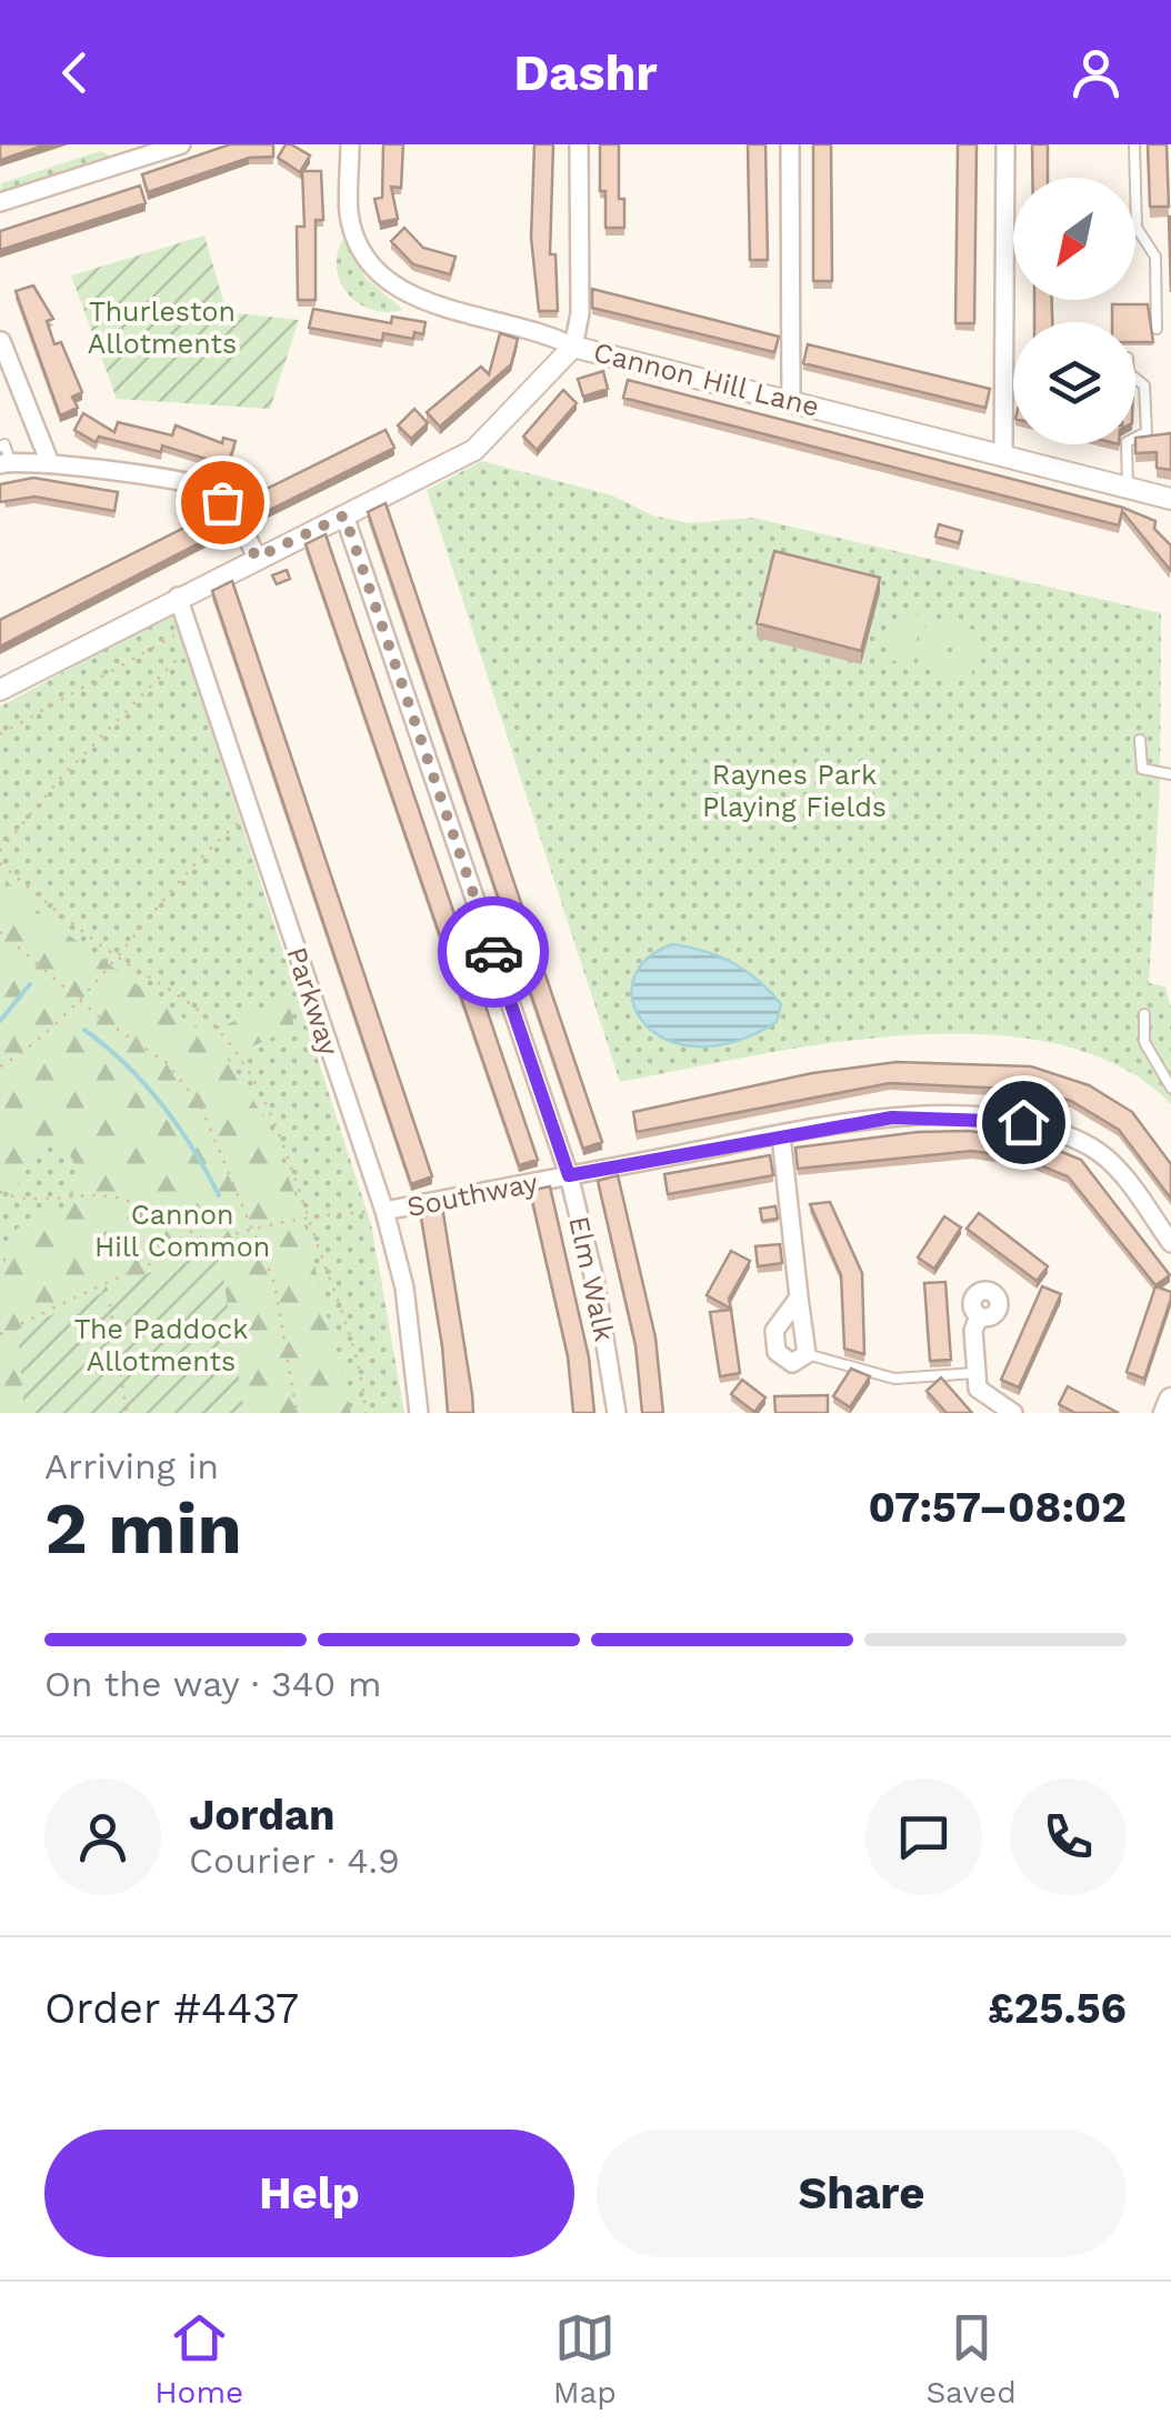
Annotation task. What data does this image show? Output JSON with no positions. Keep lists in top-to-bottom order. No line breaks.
{"streets":{"street":["Cannon Hill Lane","Parkway","Southway","Elm Walk"]},"crossings":[["Cannon Hill Lane","Parkway"],["Cannon Hill Lane","Elm Walk"],["Parkway","Southway"],["Southway","Elm Walk"]],"parks":["Thurleston Allotments","Raynes Park Playing Fields","Cannon Hill Common","The Paddock Allotments"],"north":"bottom left","page":{"header":"Dashr","heading":["2 min","Arriving in","07:57–08:02"],"panel":["Jordan","Courier · 4.9","Order #4437","£25.56"],"bar":"On the way · 340 m","buttons":["Help","Share"],"tabs":["Home","Map","Saved"]}}
